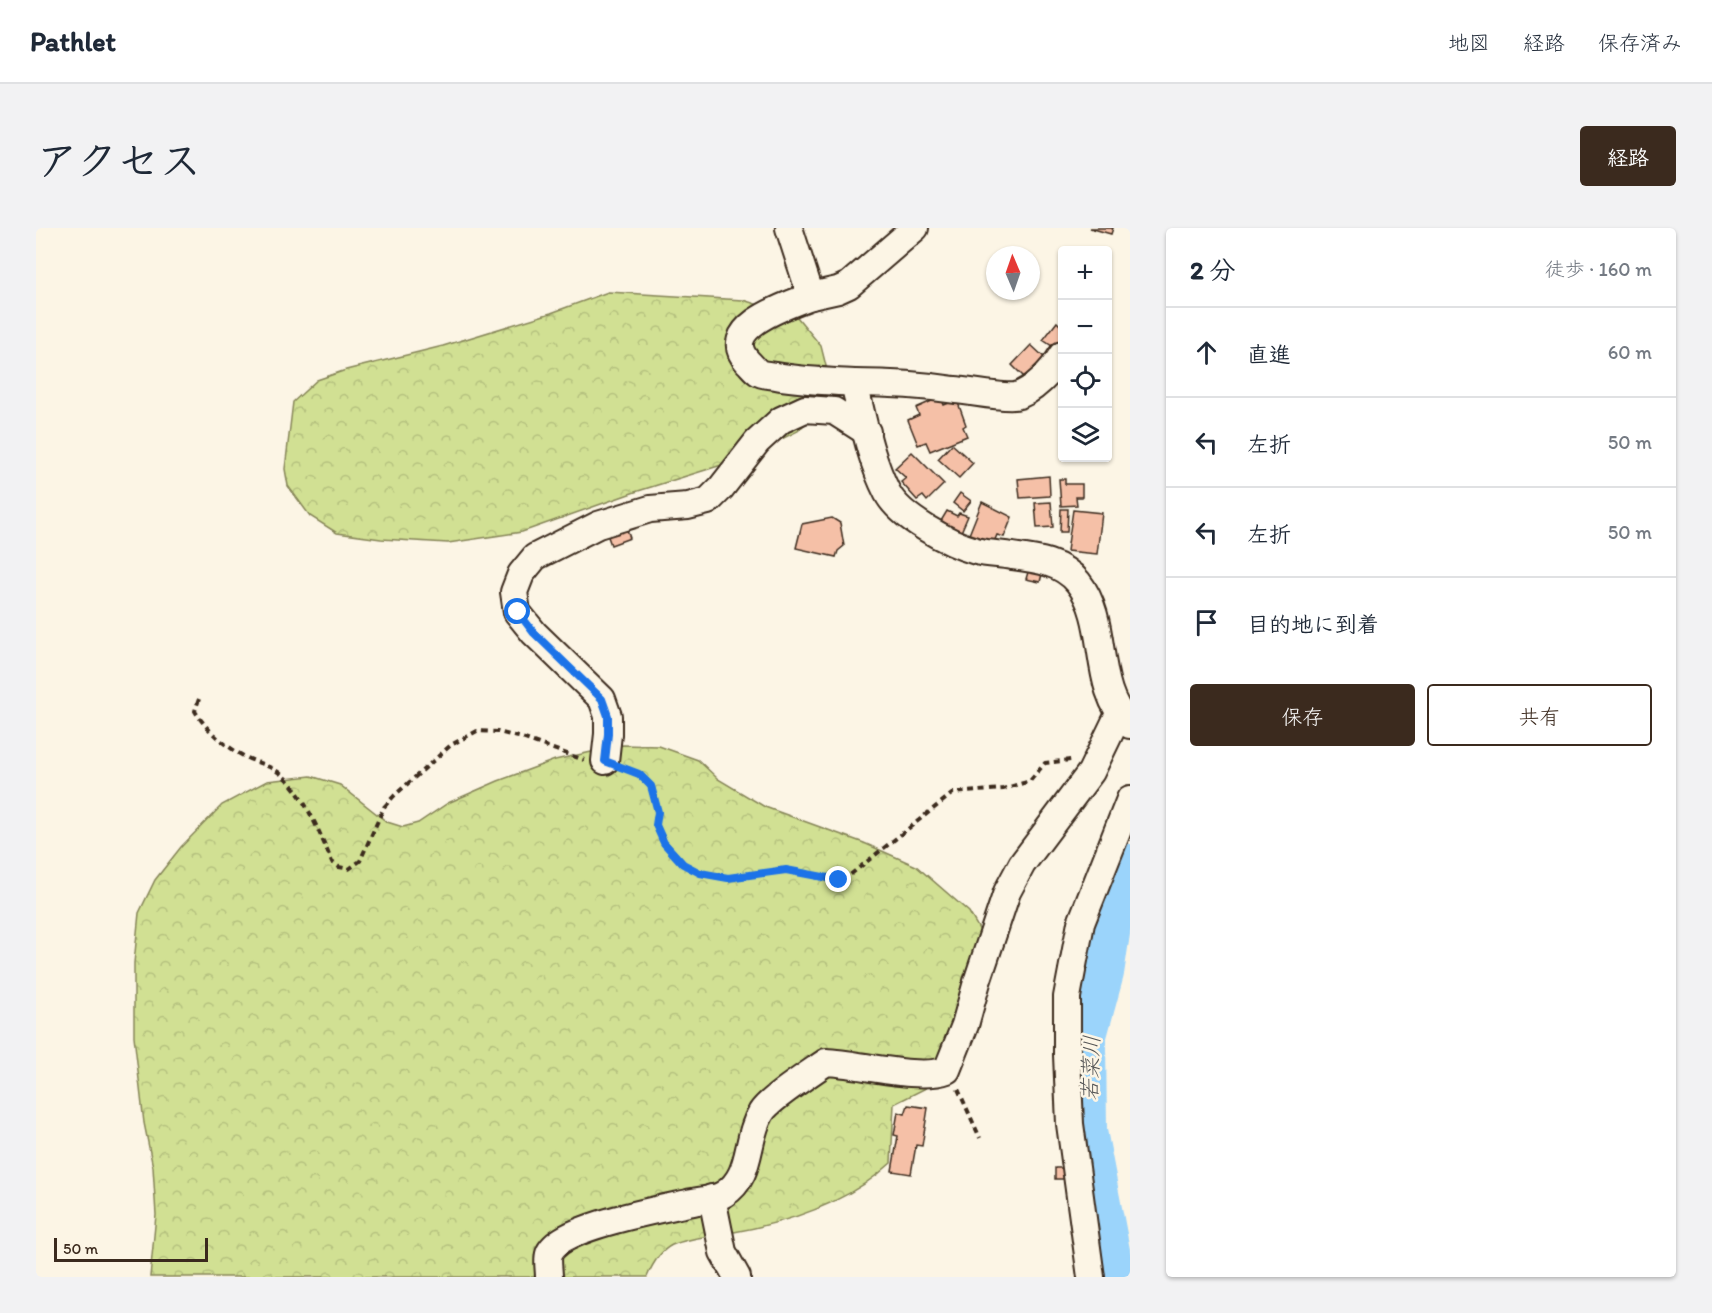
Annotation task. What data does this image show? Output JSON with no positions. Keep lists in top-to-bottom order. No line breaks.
{"water":["若菜川"],"scale_bar":"50 m","north":"top","page":{"header":"Pathlet","nav":["地図","経路","保存済み"],"title":"アクセス","buttons":["経路",["保存","共有"]],"heading":["2 分","徒歩 · 160 m"],"map_buttons":["+","−"],"list":[["直進","60 m"],["左折","50 m"],["左折","50 m"],"目的地に到着"],"scale":"50 m"}}
